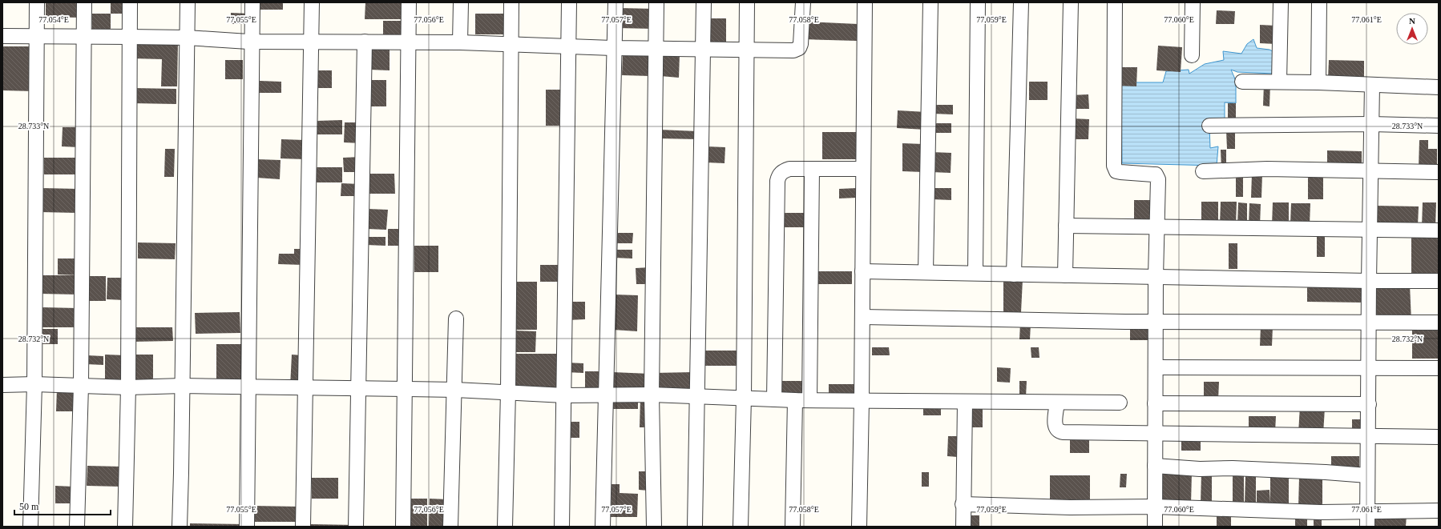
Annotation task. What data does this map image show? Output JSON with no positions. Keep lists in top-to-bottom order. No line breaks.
{"scale_bar":"50 m","north":"top","coordinates":["77.054°E","77.055°E","77.056°E","77.057°E","77.058°E","77.059°E","77.060°E","77.061°E","28.733°N","28.732°N"]}
